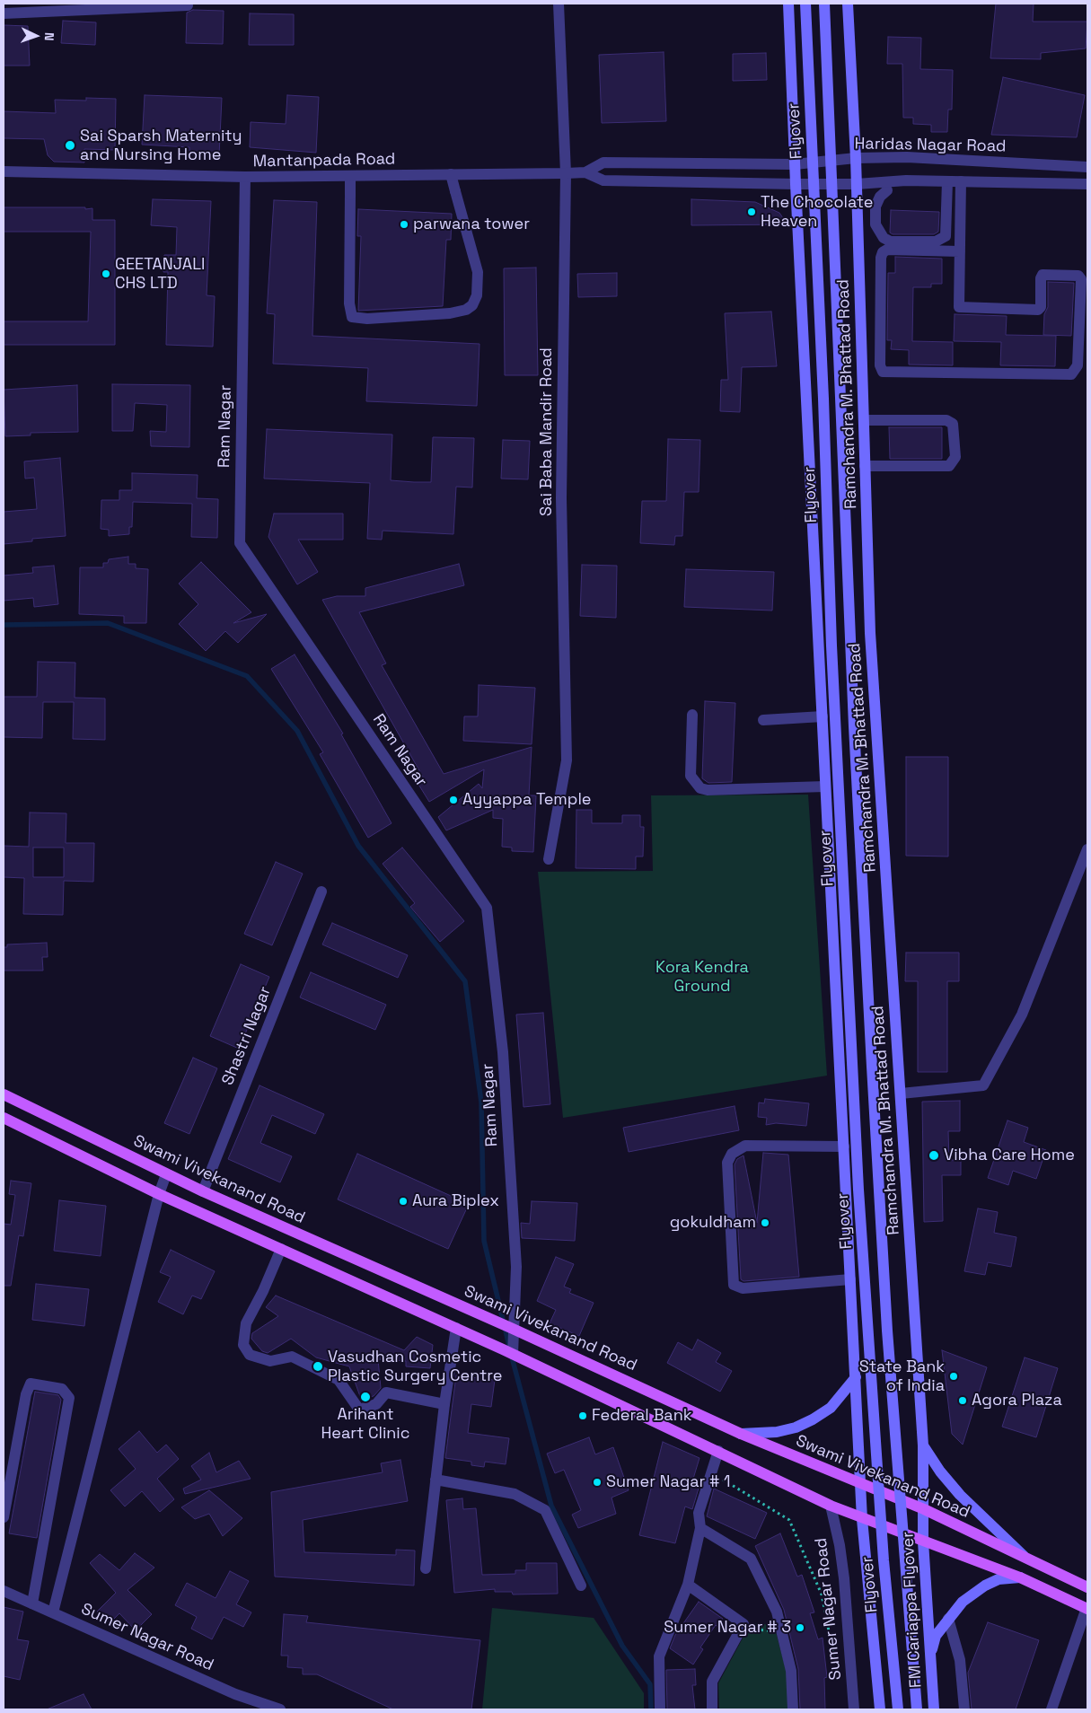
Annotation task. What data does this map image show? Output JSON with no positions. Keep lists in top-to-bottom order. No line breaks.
{"streets":{"main road":["Flyover","Ramchandra M. Bhattad Road","Swami Vivekanand Road","FM Cariappa Flyover"],"street":["Haridas Nagar Road","Mantanpada Road","Ram Nagar","Sai Baba Mandir Road","Shastri Nagar","Sumer Nagar Road"]},"crossings":[["Haridas Nagar Road","Mantanpada Road"],["Haridas Nagar Road","Ramchandra M. Bhattad Road"],["Haridas Nagar Road","Sai Baba Mandir Road"],["Mantanpada Road","Ram Nagar"],["Mantanpada Road","Sai Baba Mandir Road"],["Ramchandra M. Bhattad Road","Swami Vivekanand Road"],["Ramchandra M. Bhattad Road","FM Cariappa Flyover"],["Ram Nagar","Swami Vivekanand Road"],["Shastri Nagar","Swami Vivekanand Road"],["Swami Vivekanand Road","FM Cariappa Flyover"]],"parks":["Kora Kendra Ground"],"places":["Sai Sparsh Maternity and Nursing Home","The Chocolate Heaven","parwana tower","GEETANJALI CHS LTD","Ayyappa Temple","Vibha Care Home","Aura Biplex","gokuldham","Vasudhan Cosmetic Plastic Surgery Centre","State Bank of India","Arihant Heart Clinic","Agora Plaza","Federal Bank","Sumer Nagar # 1","Sumer Nagar # 3"],"north":"right"}
